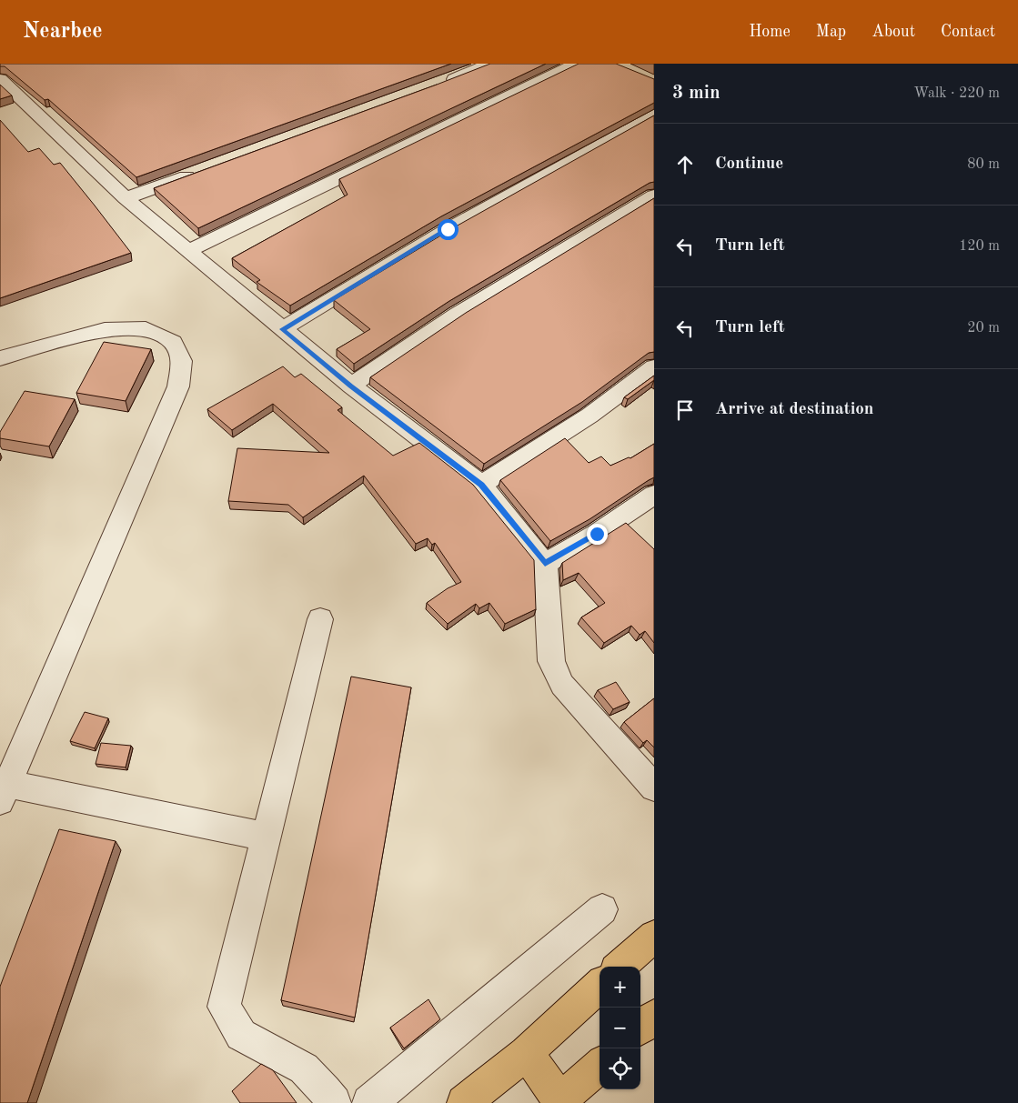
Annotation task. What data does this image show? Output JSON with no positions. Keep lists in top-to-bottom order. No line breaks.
{"page":{"header":"Nearbee","nav":["Home","Map","About","Contact"],"heading":["3 min","Walk · 220 m"],"list":[["Continue","80 m"],["Turn left","120 m"],["Turn left","20 m"],"Arrive at destination"],"map_buttons":["+","−"]}}
